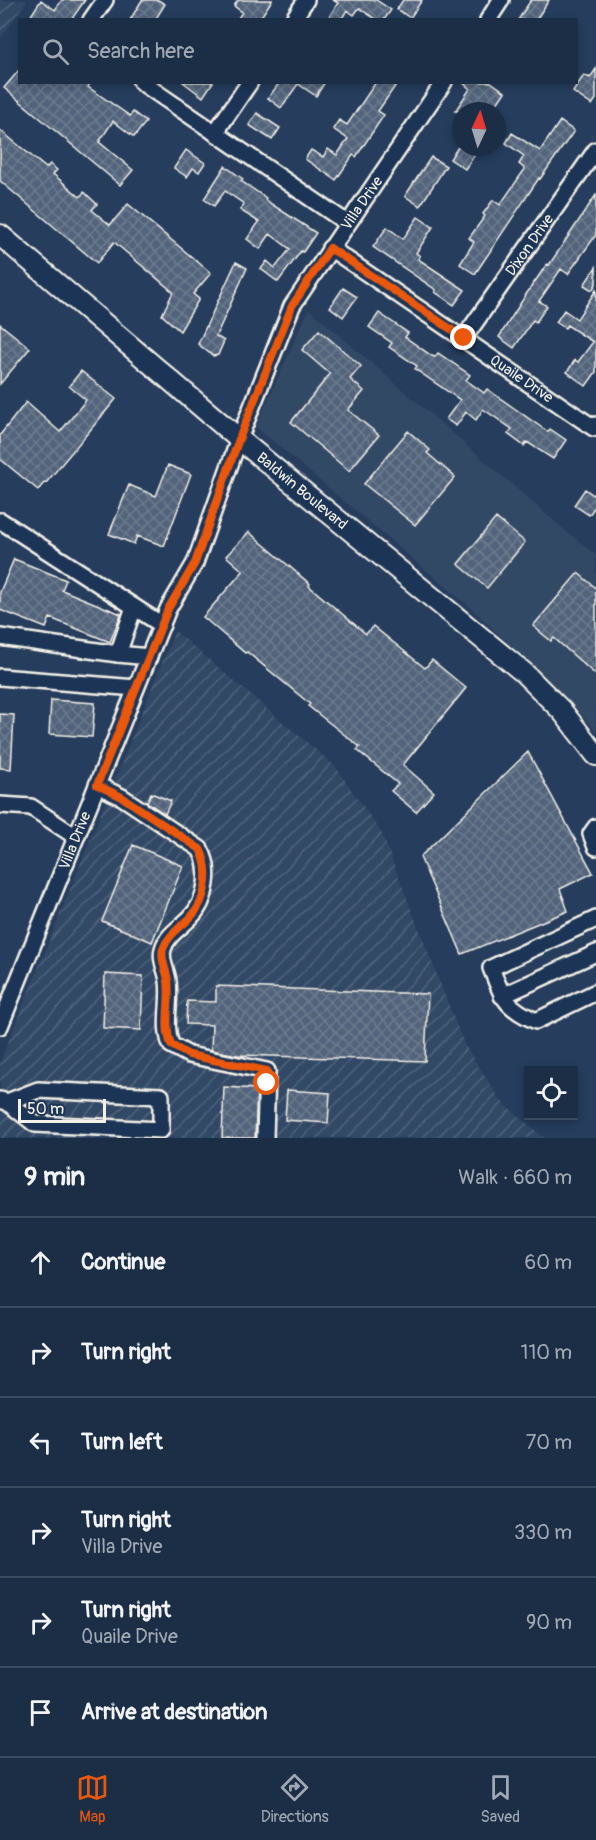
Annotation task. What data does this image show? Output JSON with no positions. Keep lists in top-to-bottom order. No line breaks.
{"streets":{"main road":["Baldwin Boulevard"],"street":["Villa Drive","Dixon Drive","Quaile Drive"]},"crossings":[["Villa Drive","Quaile Drive"],["Villa Drive","Baldwin Boulevard"],["Dixon Drive","Quaile Drive"]],"scale_bar":"50 m","north":"top","page":{"search":"Search here","scale":"50 m","heading":["9 min","Walk · 660 m"],"list":[["Continue","60 m"],["Turn right","110 m"],["Turn left","70 m"],["Turn right","Villa Drive","330 m"],["Turn right","Quaile Drive","90 m"],"Arrive at destination"],"nav":["Map","Directions","Saved"]}}
